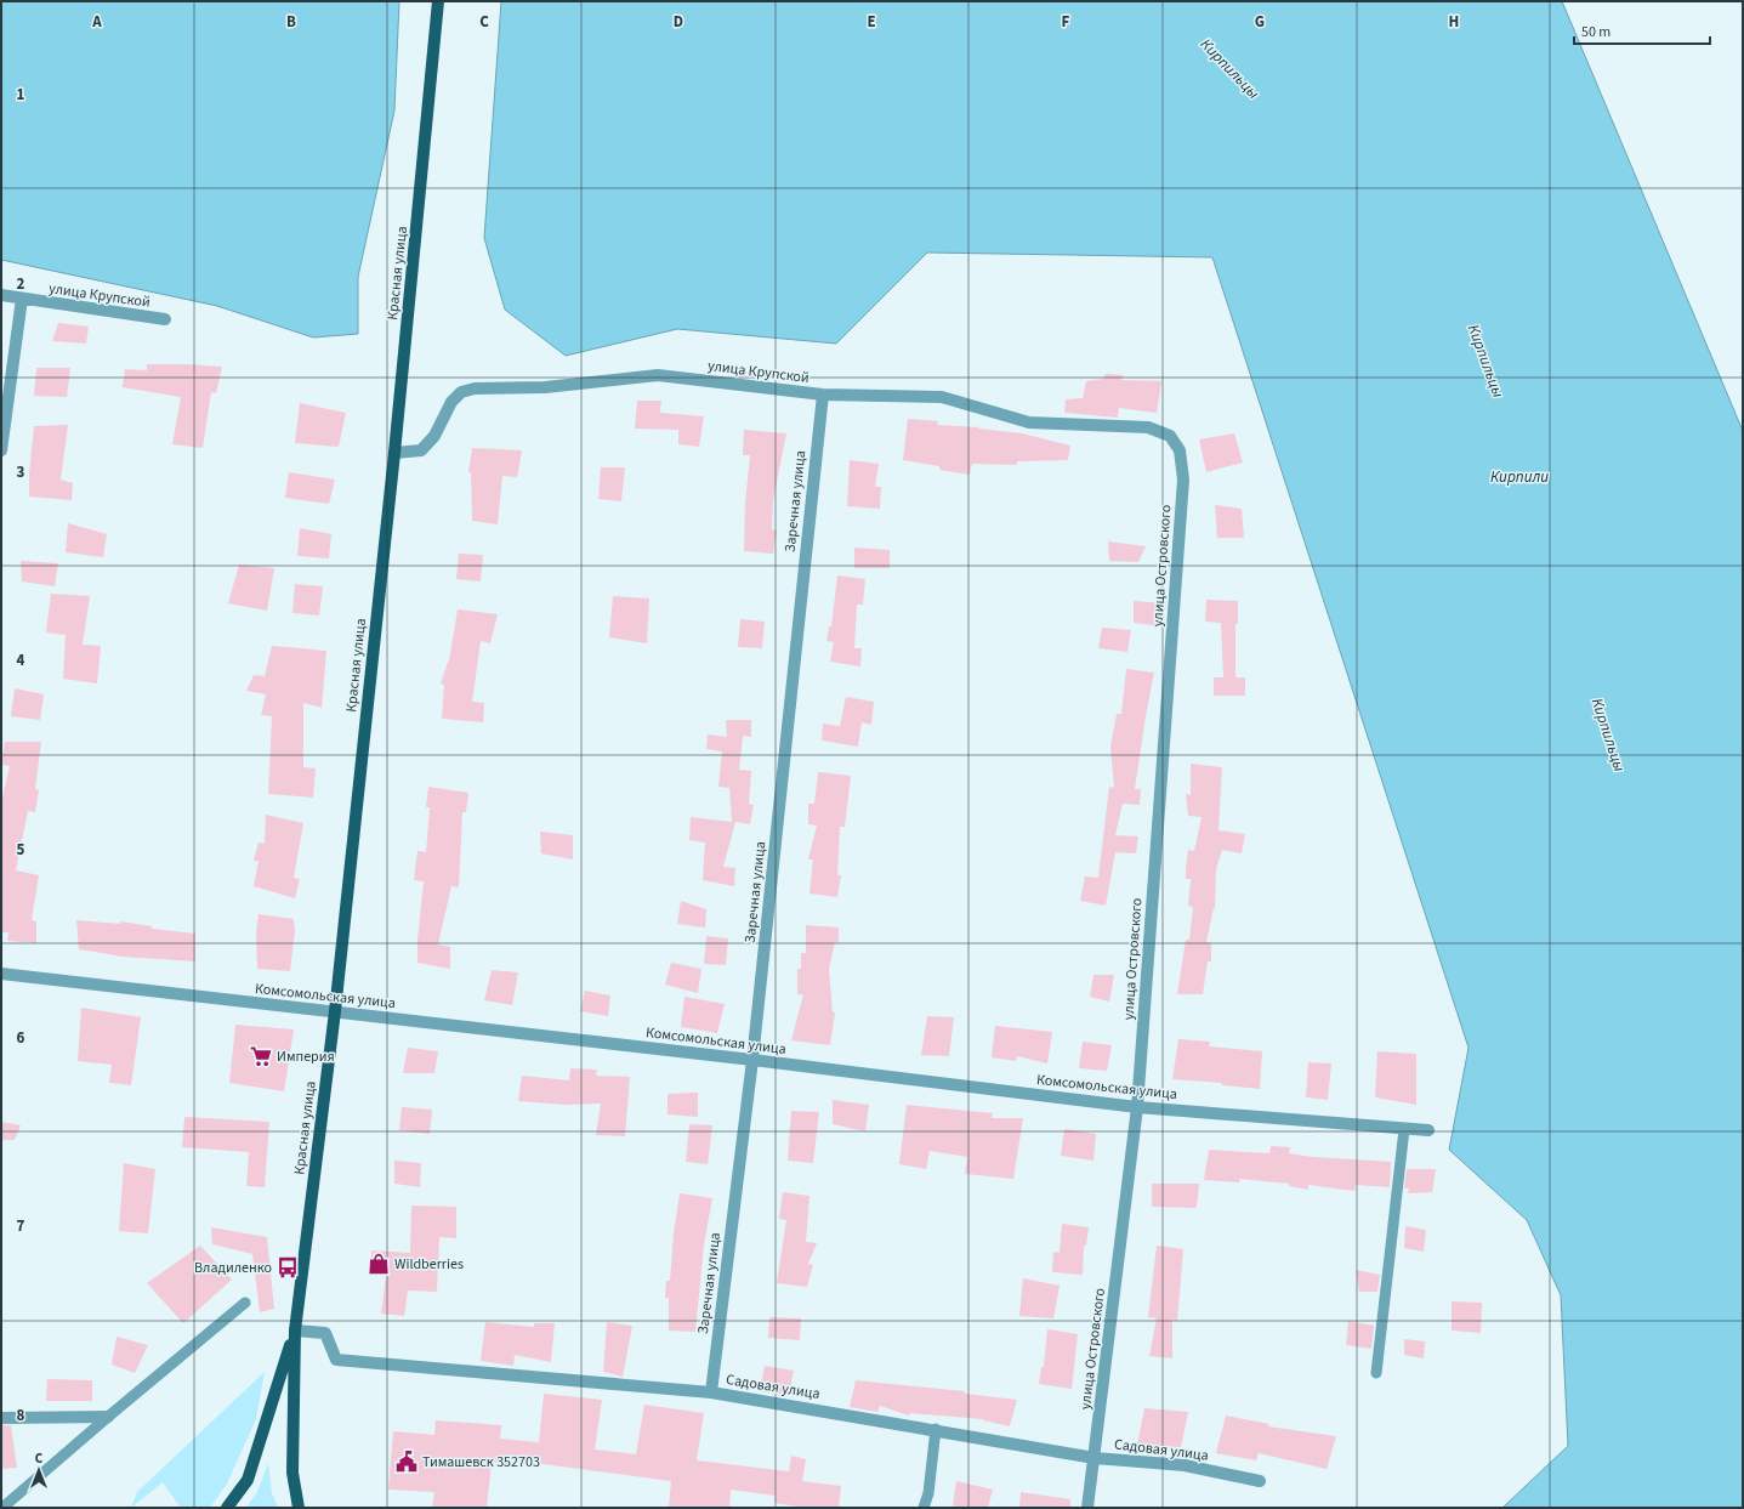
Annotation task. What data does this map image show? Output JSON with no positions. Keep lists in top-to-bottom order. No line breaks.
{"streets":{"main road":["Красная улица"],"street":["улица Крупской","Заречная улица","улица Островского","Комсомольская улица","Садовая улица"]},"crossings":[["Красная улица","улица Крупской"],["Красная улица","Комсомольская улица"],["Красная улица","Садовая улица"],["улица Крупской","Заречная улица"],["улица Крупской","улица Островского"],["Заречная улица","Комсомольская улица"],["Заречная улица","Садовая улица"],["улица Островского","Комсомольская улица"],["улица Островского","Садовая улица"]],"water":["Кирпильцы","Кирпили"],"places":{"supermarket":["Империя"],"shop":["Wildberries"],"bus stop":["Владиленко"],"public building":["Тимашевск 352703"]},"scale_bar":"50 m","north":"top","grid":{"columns":["A","B","C","D","E","F","G","H"],"rows":["1","2","3","4","5","6","7","8"]}}
